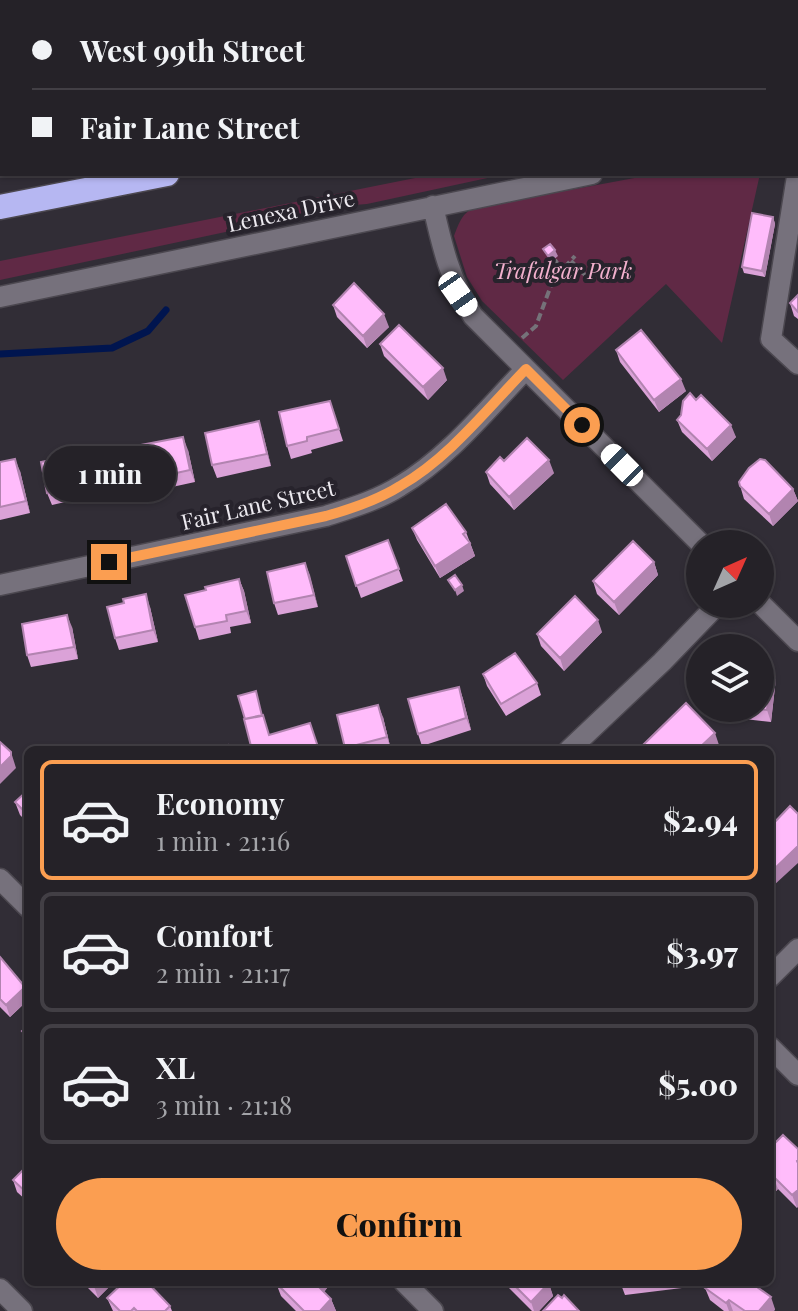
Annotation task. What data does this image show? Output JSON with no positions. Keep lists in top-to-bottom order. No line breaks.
{"streets":{"street":["Lenexa Drive","Fair Lane Street"]},"parks":["Trafalgar Park"],"north":"top right","page":{"banner":["West 99th Street","Fair Lane Street"],"bubble":"1 min","list":[{"name":"Economy","note":"1 min · 21:16","value":"$2.94"},{"name":"Comfort","note":"2 min · 21:17","value":"$3.97"},{"name":"XL","note":"3 min · 21:18","value":"$5.00"}],"buttons":"Confirm"}}
